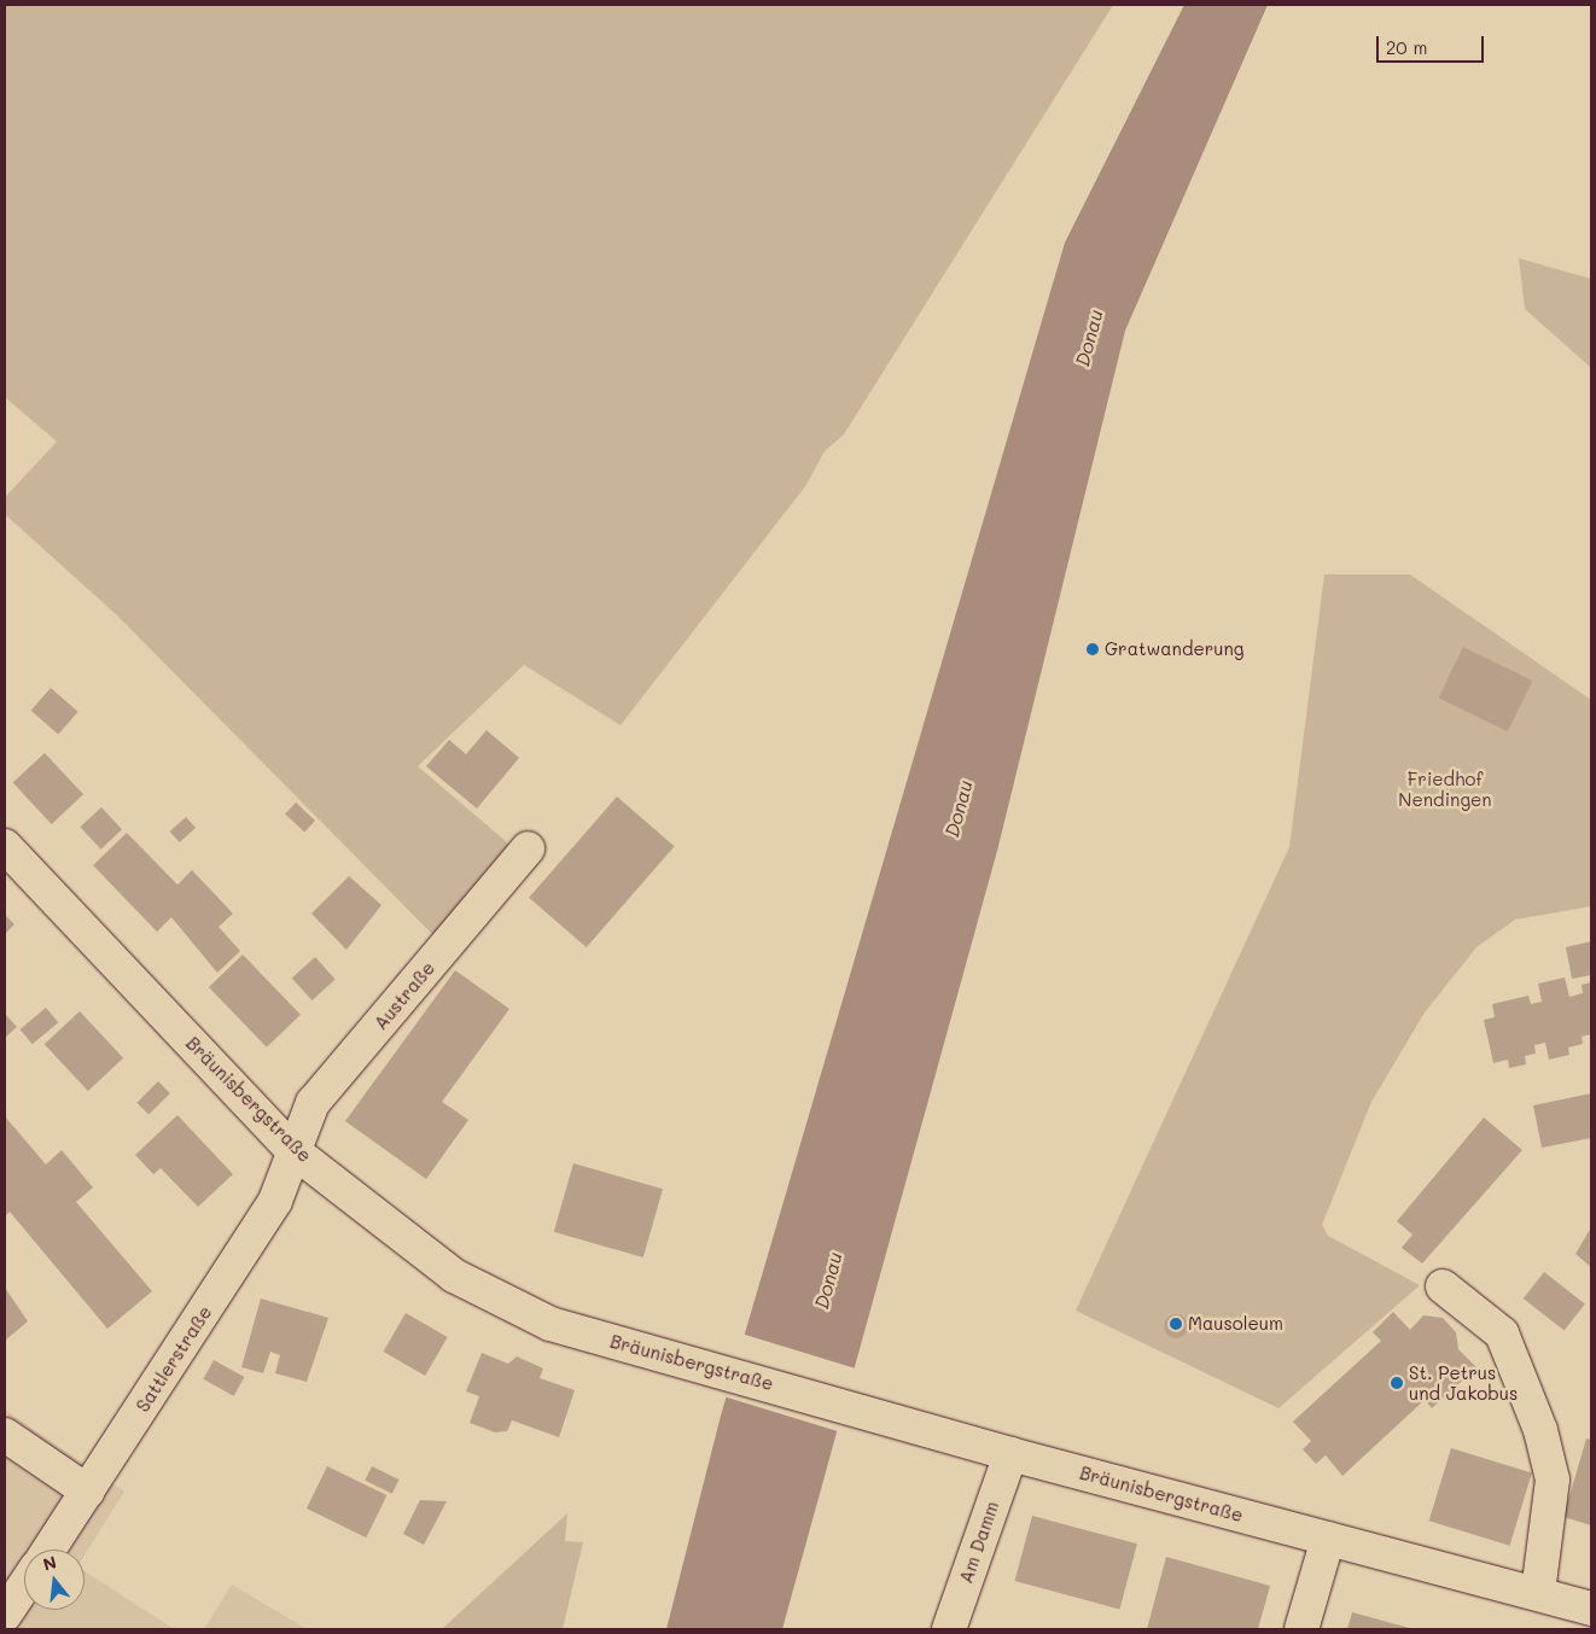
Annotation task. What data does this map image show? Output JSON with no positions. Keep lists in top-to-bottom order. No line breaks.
{"streets":{"street":["Austraße","Bräunisbergstraße","Sattlerstraße","Am Damm"]},"crossings":[["Austraße","Bräunisbergstraße"],["Austraße","Sattlerstraße"],["Bräunisbergstraße","Sattlerstraße"],["Bräunisbergstraße","Am Damm"]],"water":["Donau"],"parks":["Friedhof Nendingen"],"places":["Gratwanderung","Mausoleum","St. Petrus und Jakobus"],"scale_bar":"20 m","north":"top"}
